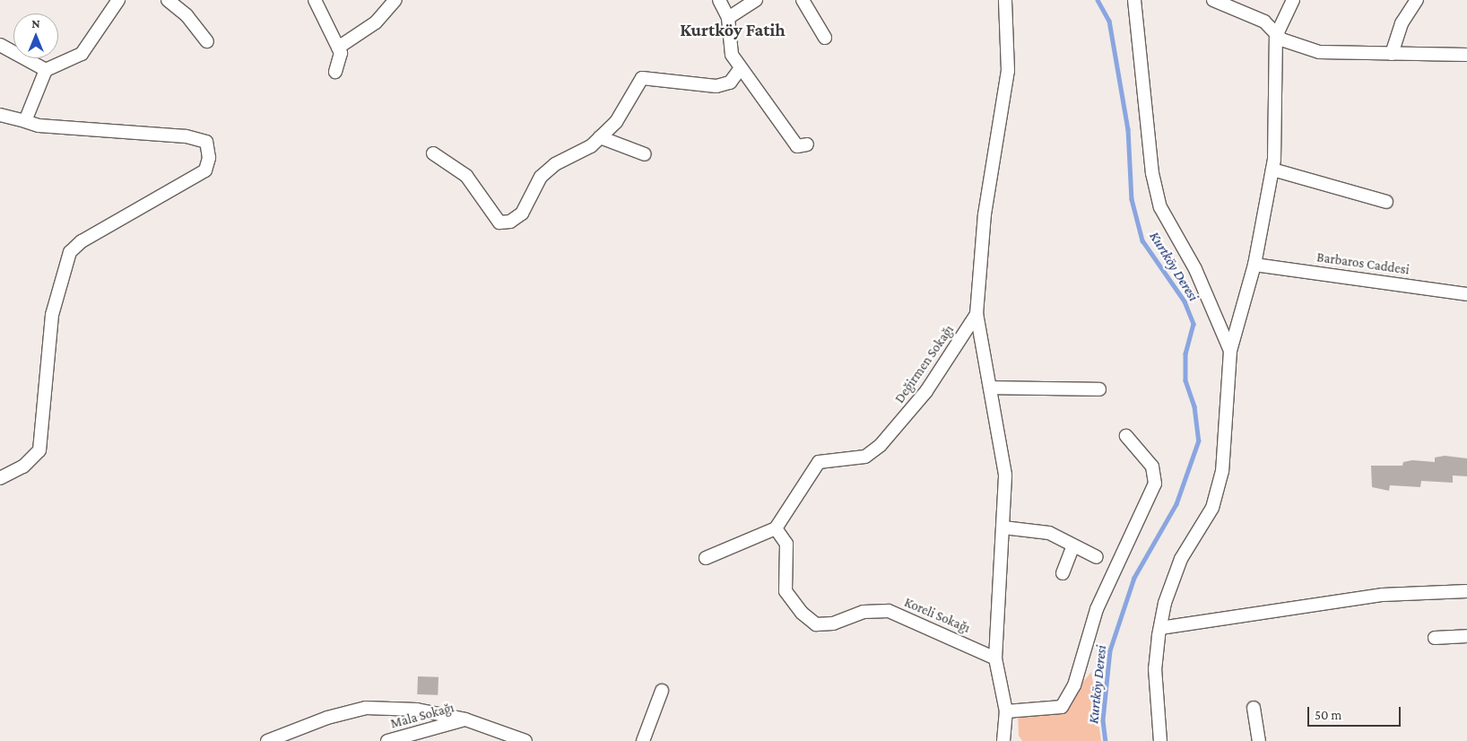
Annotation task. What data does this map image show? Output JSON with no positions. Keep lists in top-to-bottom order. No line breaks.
{"streets":{"street":["Barbaros Caddesi","Değirmen Sokağı","Koreli Sokağı","Mala Sokağı"]},"crossings":[["Değirmen Sokağı","Koreli Sokağı"]],"districts":["Kurtköy Fatih"],"water":["Kurtköy Deresi"],"scale_bar":"50 m","north":"top"}
